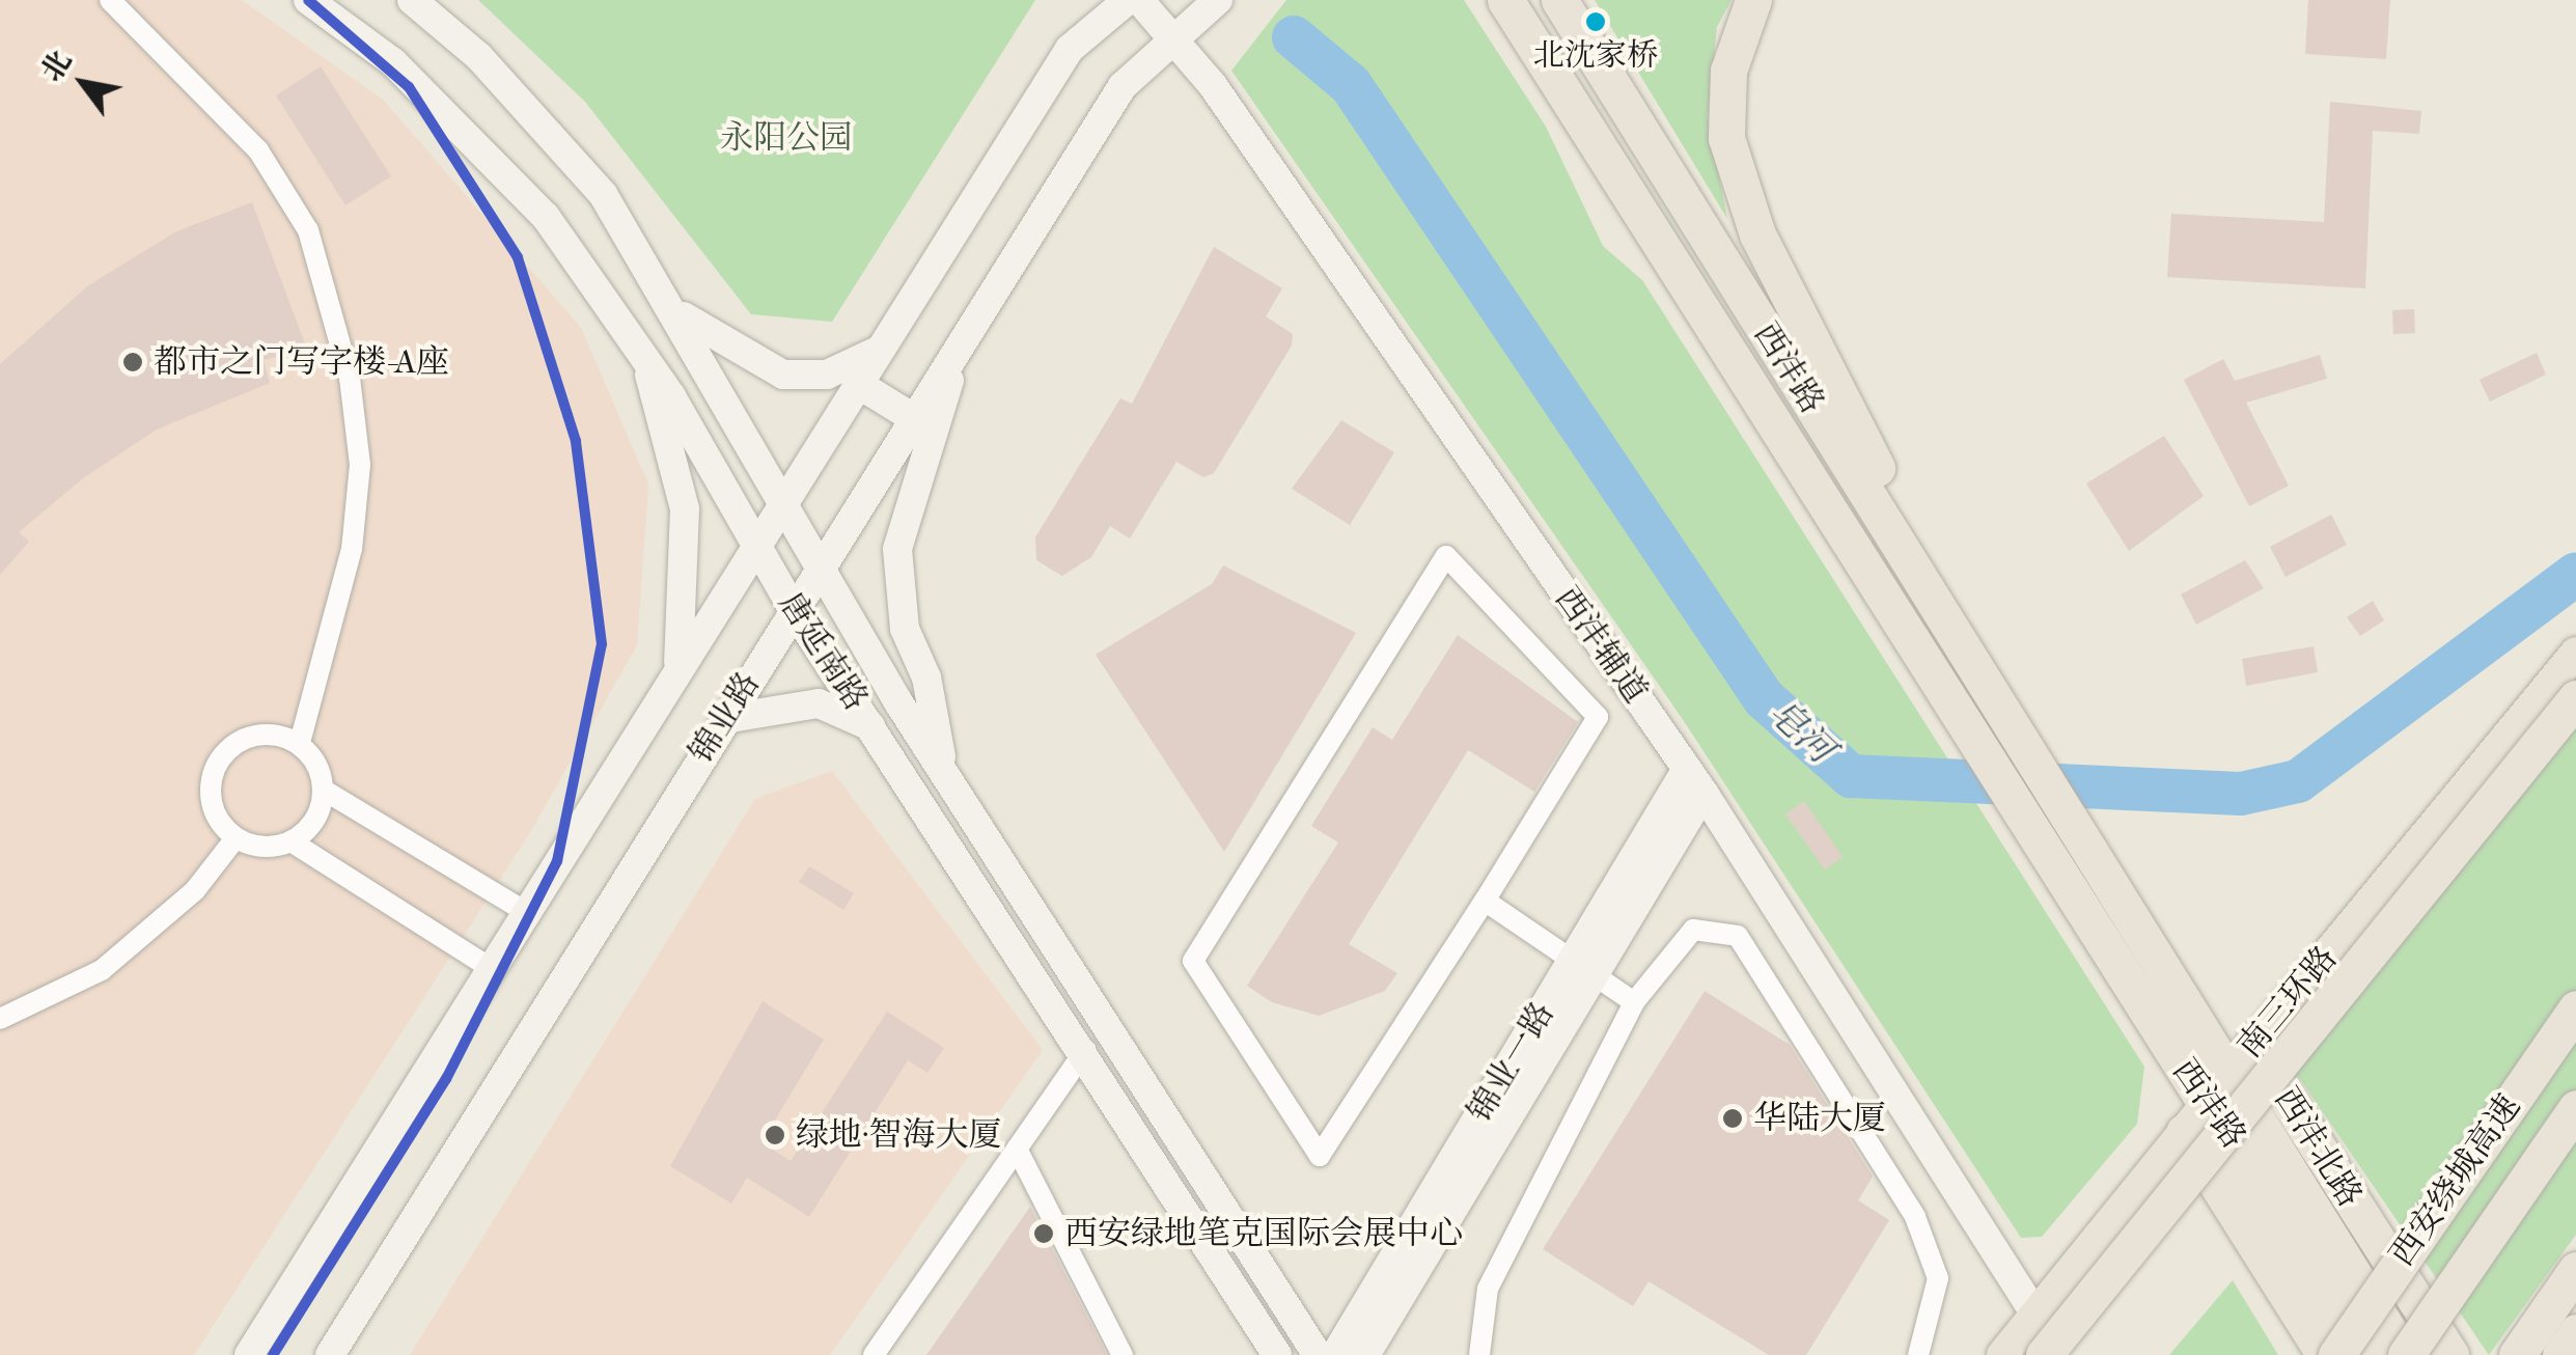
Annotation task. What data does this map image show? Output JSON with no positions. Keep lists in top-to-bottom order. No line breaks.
{"streets":{"highway":["西沣路","南三环路","西沣北路","西安绕城高速"],"main road":["西沣辅道","唐延南路","锦业路","锦业一路"]},"crossings":[["西沣路","南三环路"],["西沣路","西沣北路"],["西沣路","西安绕城高速"],["西沣辅道","锦业路"],["西沣辅道","南三环路"],["西沣辅道","锦业一路"],["唐延南路","锦业路"],["南三环路","西沣北路"]],"water":["皂河"],"parks":["永阳公园"],"places":["北沈家桥","都市之门写字楼-A座","华陆大厦","绿地·智海大厦","西安绿地笔克国际会展中心"],"north":"top left"}
